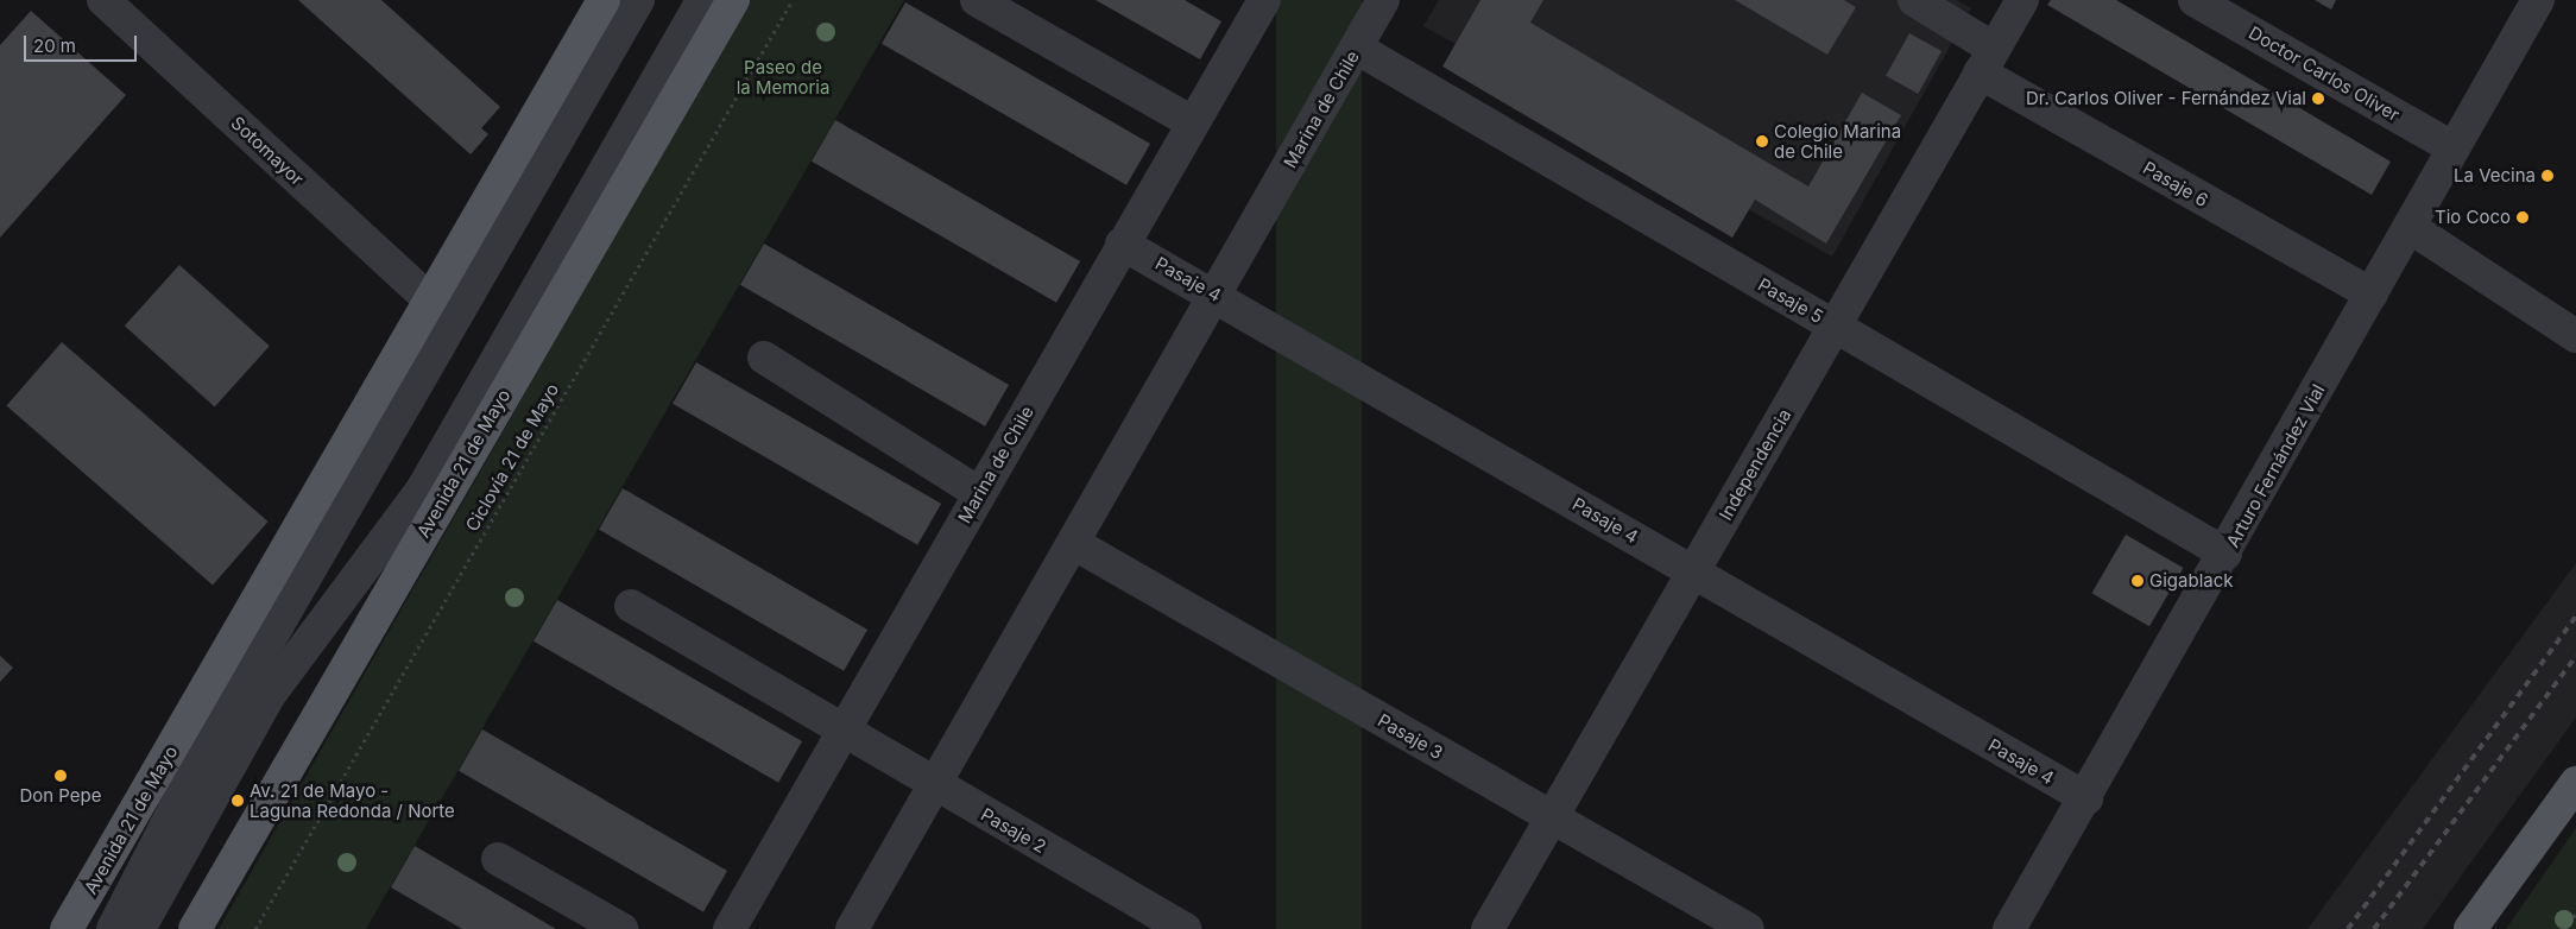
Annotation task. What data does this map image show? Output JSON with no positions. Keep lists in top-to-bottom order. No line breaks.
{"streets":{"main road":["Avenida 21 de Mayo"],"street":["Doctor Carlos Oliver","Marina de Chile","Sotomayor","Pasaje 6","Pasaje 4","Pasaje 5","Independencia","Arturo Fernández Vial","Pasaje 3","Pasaje 2"],"path":["Ciclovía 21 de Mayo"]},"crossings":[["Doctor Carlos Oliver","Arturo Fernández Vial"],["Marina de Chile","Pasaje 4"],["Marina de Chile","Pasaje 5"],["Marina de Chile","Pasaje 3"],["Marina de Chile","Pasaje 2"],["Sotomayor","Avenida 21 de Mayo"],["Pasaje 6","Independencia"],["Pasaje 6","Arturo Fernández Vial"],["Pasaje 4","Independencia"],["Pasaje 4","Arturo Fernández Vial"],["Pasaje 5","Independencia"],["Pasaje 5","Arturo Fernández Vial"],["Independencia","Pasaje 3"]],"parks":["Paseo de la Memoria"],"places":["Dr. Carlos Oliver - Fernández Vial","Colegio Marina de Chile","La Vecina","Tio Coco","Gigablack","Don Pepe","Av. 21 de Mayo - Laguna Redonda / Norte"],"scale_bar":"20 m"}
